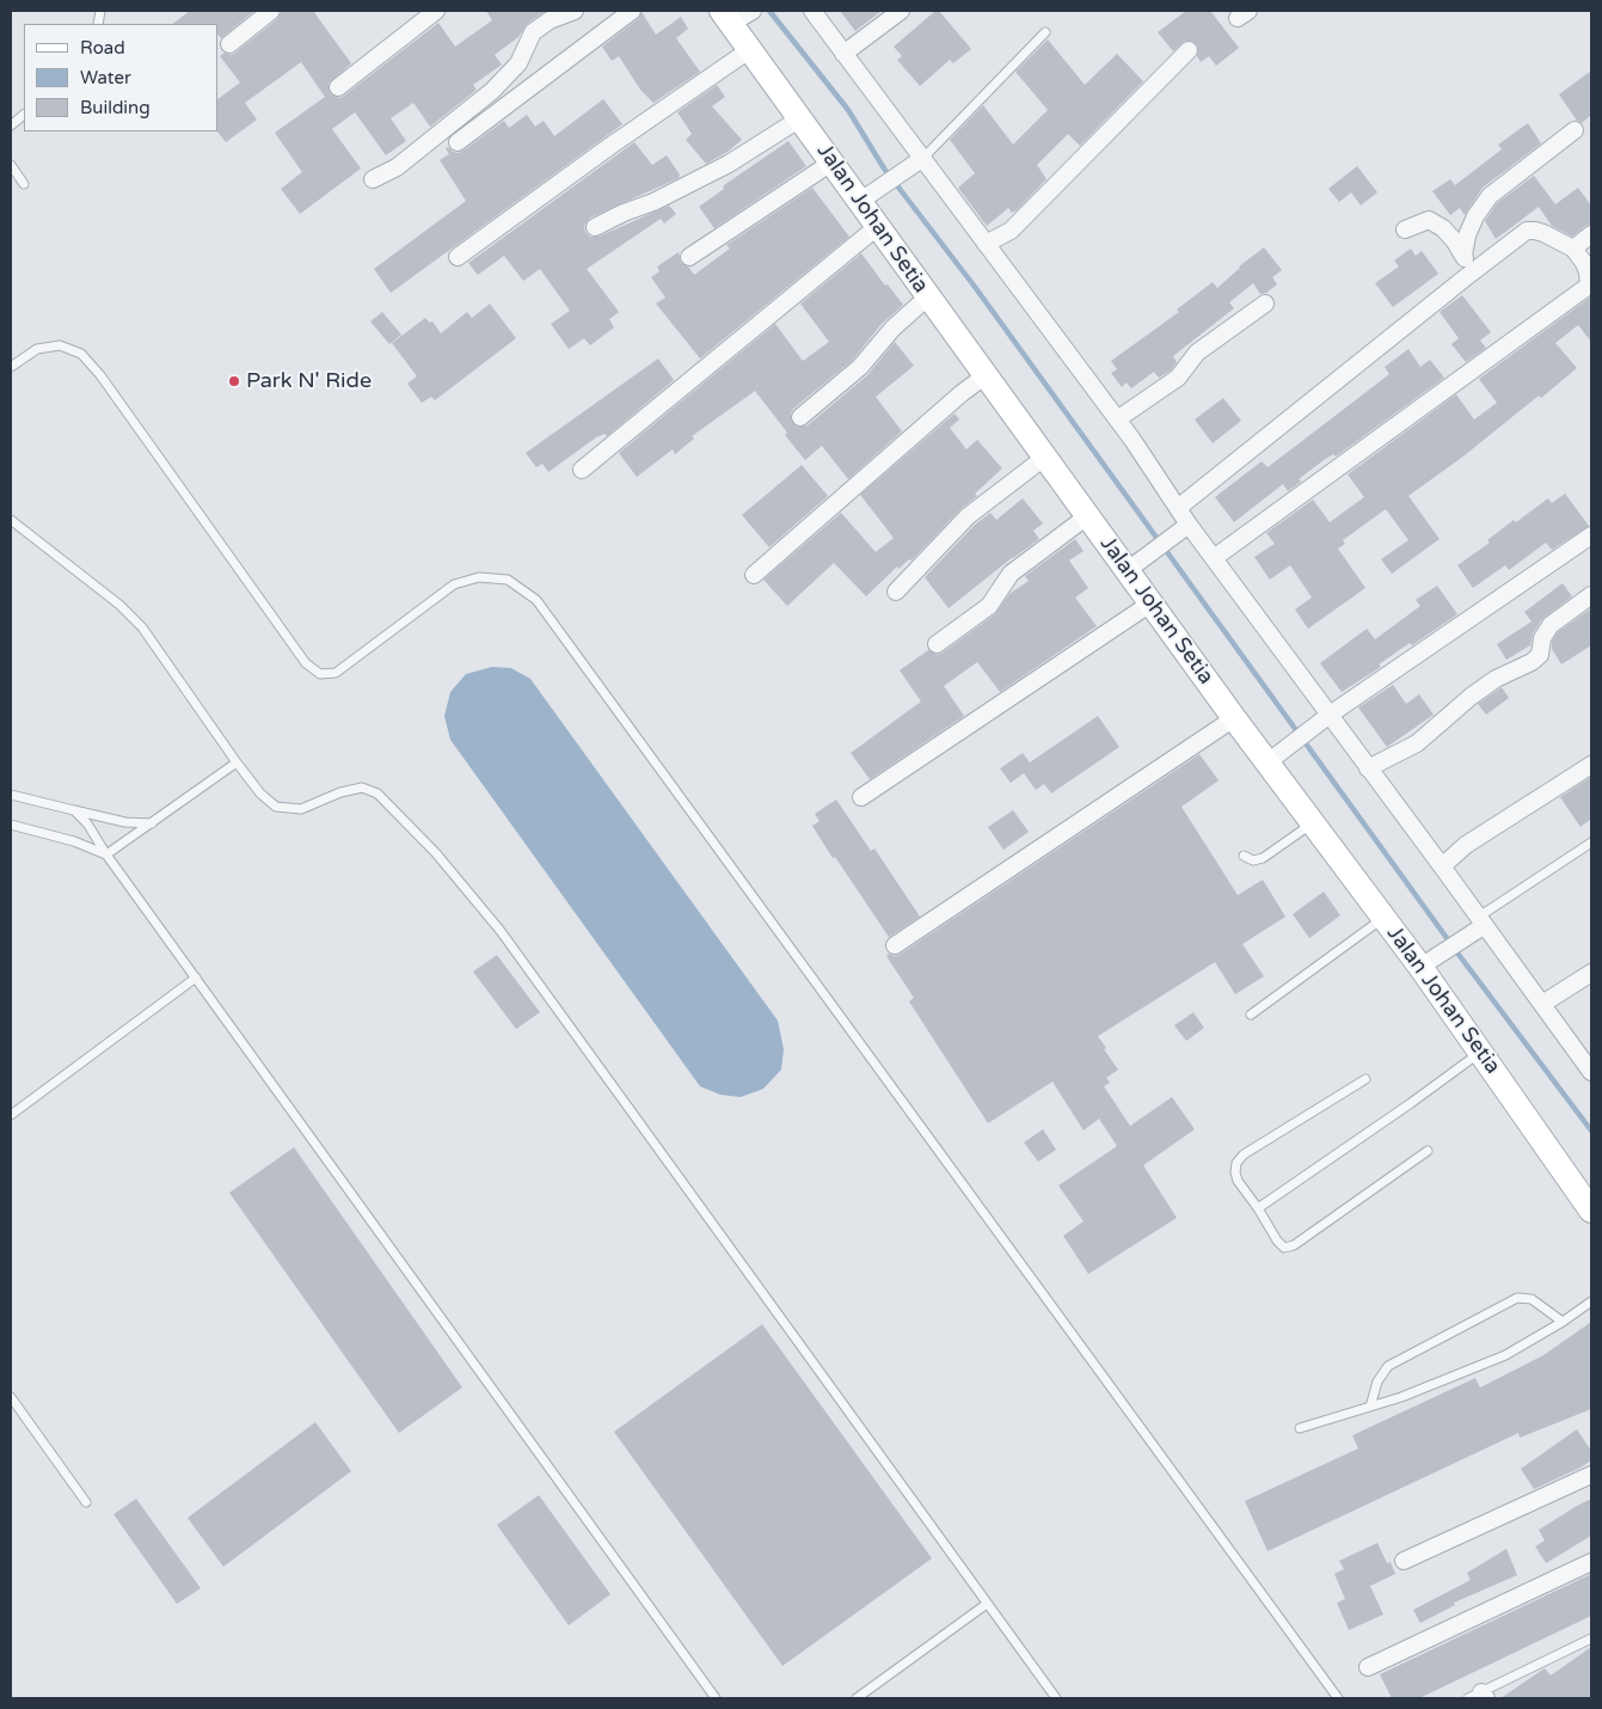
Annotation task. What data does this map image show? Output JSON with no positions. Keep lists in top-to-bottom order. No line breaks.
{"streets":{"main road":["Jalan Johan Setia"]},"places":["Park N' Ride"],"legend":["Road","Water","Building"]}
